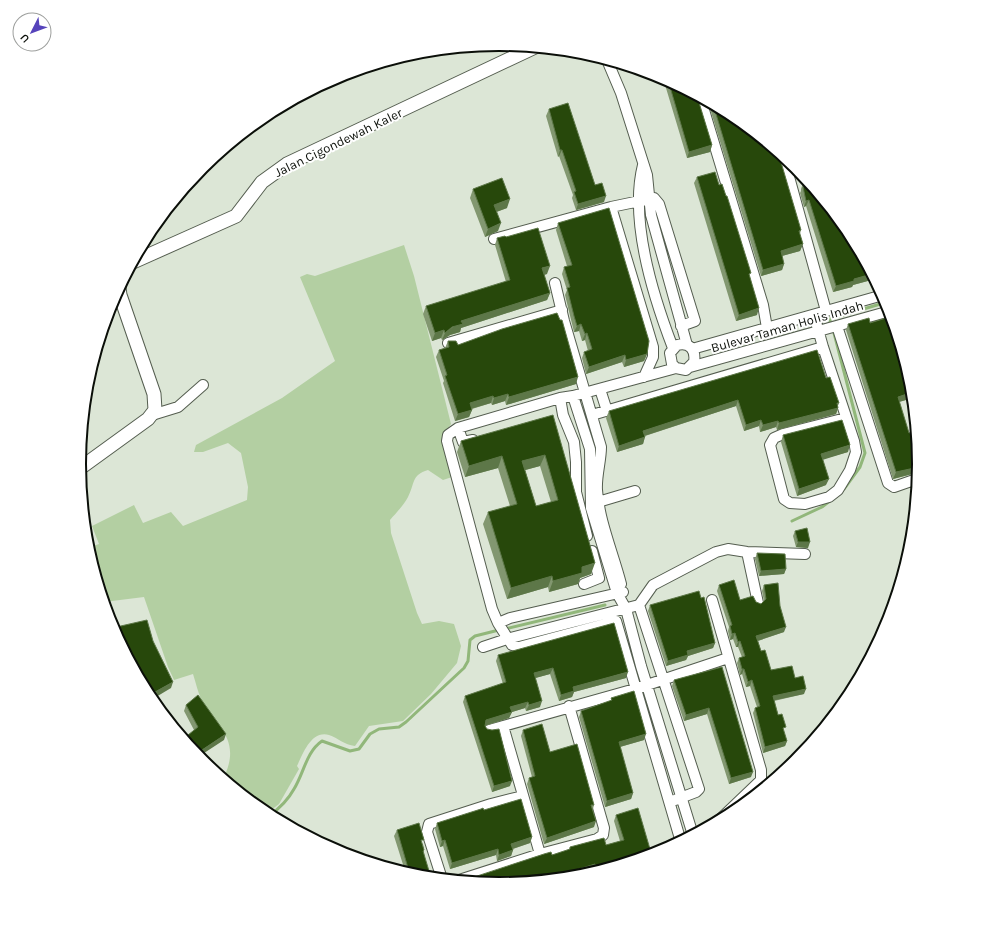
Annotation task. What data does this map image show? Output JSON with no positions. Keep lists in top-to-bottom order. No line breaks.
{"streets":{"main road":["Jalan Cigondewah Kaler"],"street":["Bulevar Taman Holis Indah"]},"north":"bottom left"}
